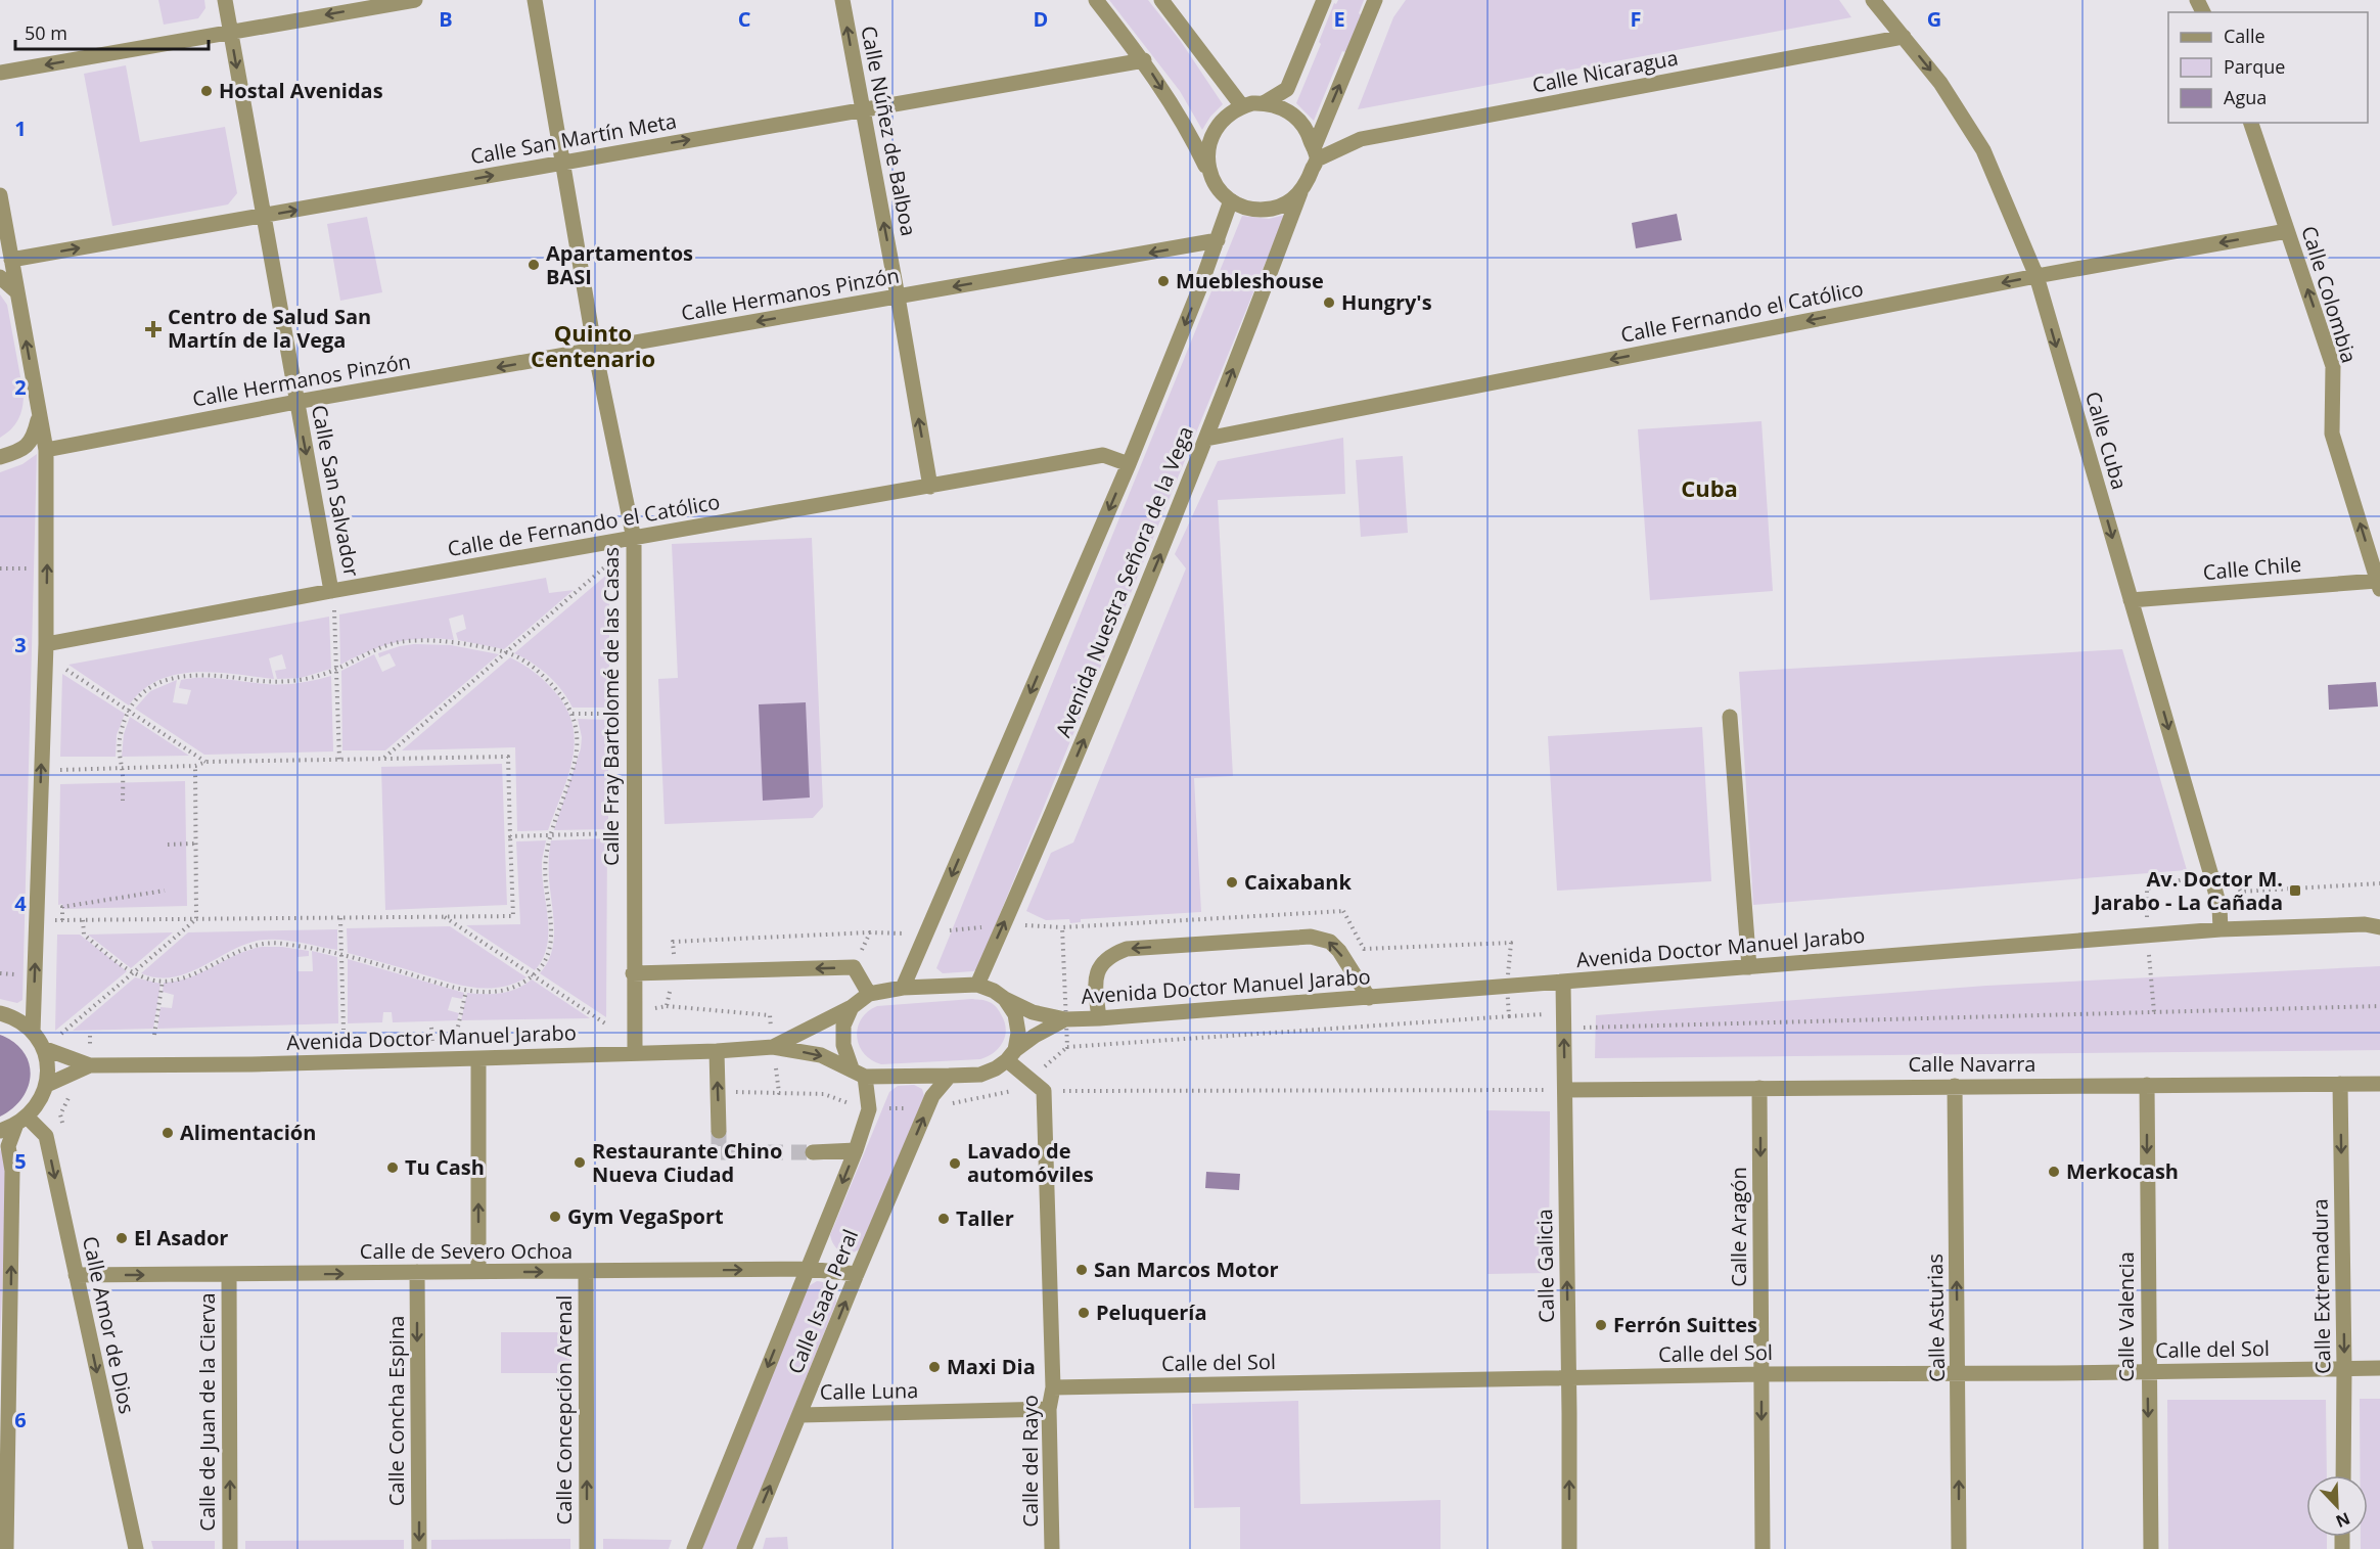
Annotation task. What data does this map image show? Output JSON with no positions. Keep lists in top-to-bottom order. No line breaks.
{"streets":{"street":["Calle Nicaragua","Calle Núñez de Balboa","Calle San Martín Meta","Calle Hermanos Pinzón","Calle Colombia","Calle Fernando el Católico","Calle Cuba","Calle San Salvador","Calle de Fernando el Católico","Calle Chile","Avenida Nuestra Señora de la Vega","Calle Fray Bartolomé de las Casas","Avenida Doctor Manuel Jarabo","Calle Navarra","Calle Aragón","Calle de Severo Ochoa","Calle Galicia","Calle Extremadura","Calle Isaac Peral","Calle Valencia","Calle Asturias","Calle Amor de Dios","Calle del Sol","Calle Luna","Calle Concepción Arenal","Calle Concha Espina","Calle de Juan de la Cierva","Calle del Rayo"]},"crossings":[["Calle Nicaragua","Calle Cuba"],["Calle Nicaragua","Avenida Nuestra Señora de la Vega"],["Calle Núñez de Balboa","Calle San Martín Meta"],["Calle Núñez de Balboa","Calle Hermanos Pinzón"],["Calle Núñez de Balboa","Calle de Fernando el Católico"],["Calle San Martín Meta","Calle San Salvador"],["Calle San Martín Meta","Calle Fray Bartolomé de las Casas"],["Calle Hermanos Pinzón","Calle San Salvador"],["Calle Hermanos Pinzón","Avenida Nuestra Señora de la Vega"],["Calle Hermanos Pinzón","Calle Fray Bartolomé de las Casas"],["Calle Colombia","Calle Fernando el Católico"],["Calle Colombia","Calle Chile"],["Calle Fernando el Católico","Calle Cuba"],["Calle Fernando el Católico","Avenida Nuestra Señora de la Vega"],["Calle Cuba","Calle Chile"],["Calle Cuba","Avenida Doctor Manuel Jarabo"],["Calle San Salvador","Calle de Fernando el Católico"],["Calle de Fernando el Católico","Avenida Nuestra Señora de la Vega"],["Calle de Fernando el Católico","Calle Fray Bartolomé de las Casas"],["Avenida Nuestra Señora de la Vega","Avenida Doctor Manuel Jarabo"],["Calle Fray Bartolomé de las Casas","Avenida Doctor Manuel Jarabo"],["Avenida Doctor Manuel Jarabo","Calle Galicia"],["Avenida Doctor Manuel Jarabo","Calle Isaac Peral"],["Calle Navarra","Calle Aragón"],["Calle Navarra","Calle Galicia"],["Calle Navarra","Calle Extremadura"],["Calle Navarra","Calle Valencia"],["Calle Navarra","Calle Asturias"],["Calle Aragón","Calle del Sol"],["Calle de Severo Ochoa","Calle Isaac Peral"],["Calle de Severo Ochoa","Calle Amor de Dios"],["Calle de Severo Ochoa","Calle Concepción Arenal"],["Calle de Severo Ochoa","Calle Concha Espina"],["Calle de Severo Ochoa","Calle de Juan de la Cierva"],["Calle Galicia","Calle del Sol"],["Calle Extremadura","Calle del Sol"],["Calle Isaac Peral","Calle Luna"],["Calle Valencia","Calle del Sol"],["Calle Asturias","Calle del Sol"],["Calle del Sol","Calle del Rayo"],["Calle Luna","Calle del Rayo"]],"one_way":["Calle Núñez de Balboa","Calle San Martín Meta","Calle Hermanos Pinzón","Calle Colombia","Calle Fernando el Católico","Calle Cuba","Calle San Salvador","Calle Aragón","Calle de Severo Ochoa","Calle Galicia","Calle Extremadura","Calle Valencia","Calle Asturias","Calle Concepción Arenal","Calle Concha Espina","Calle de Juan de la Cierva"],"districts":["Quinto Centenario","Cuba"],"places":{"other":["Hostal Avenidas","Apartamentos BASI","Muebleshouse","Hungry's","Caixabank","Alimentación","Restaurante Chino Nueva Ciudad","Lavado de automóviles","Tu Cash","Merkocash","Gym VegaSport","Taller","El Asador","San Marcos Motor","Peluquería","Ferrón Suittes","Maxi Dia"],"health":["Centro de Salud San Martín de la Vega"],"transit":["Av. Doctor M. Jarabo - La Cañada"]},"legend":["Calle","Parque","Agua"],"scale_bar":"50 m","north":"bottom right","grid":{"columns":["B","C","D","E","F","G"],"rows":["1","2","3","4","5","6"]}}
